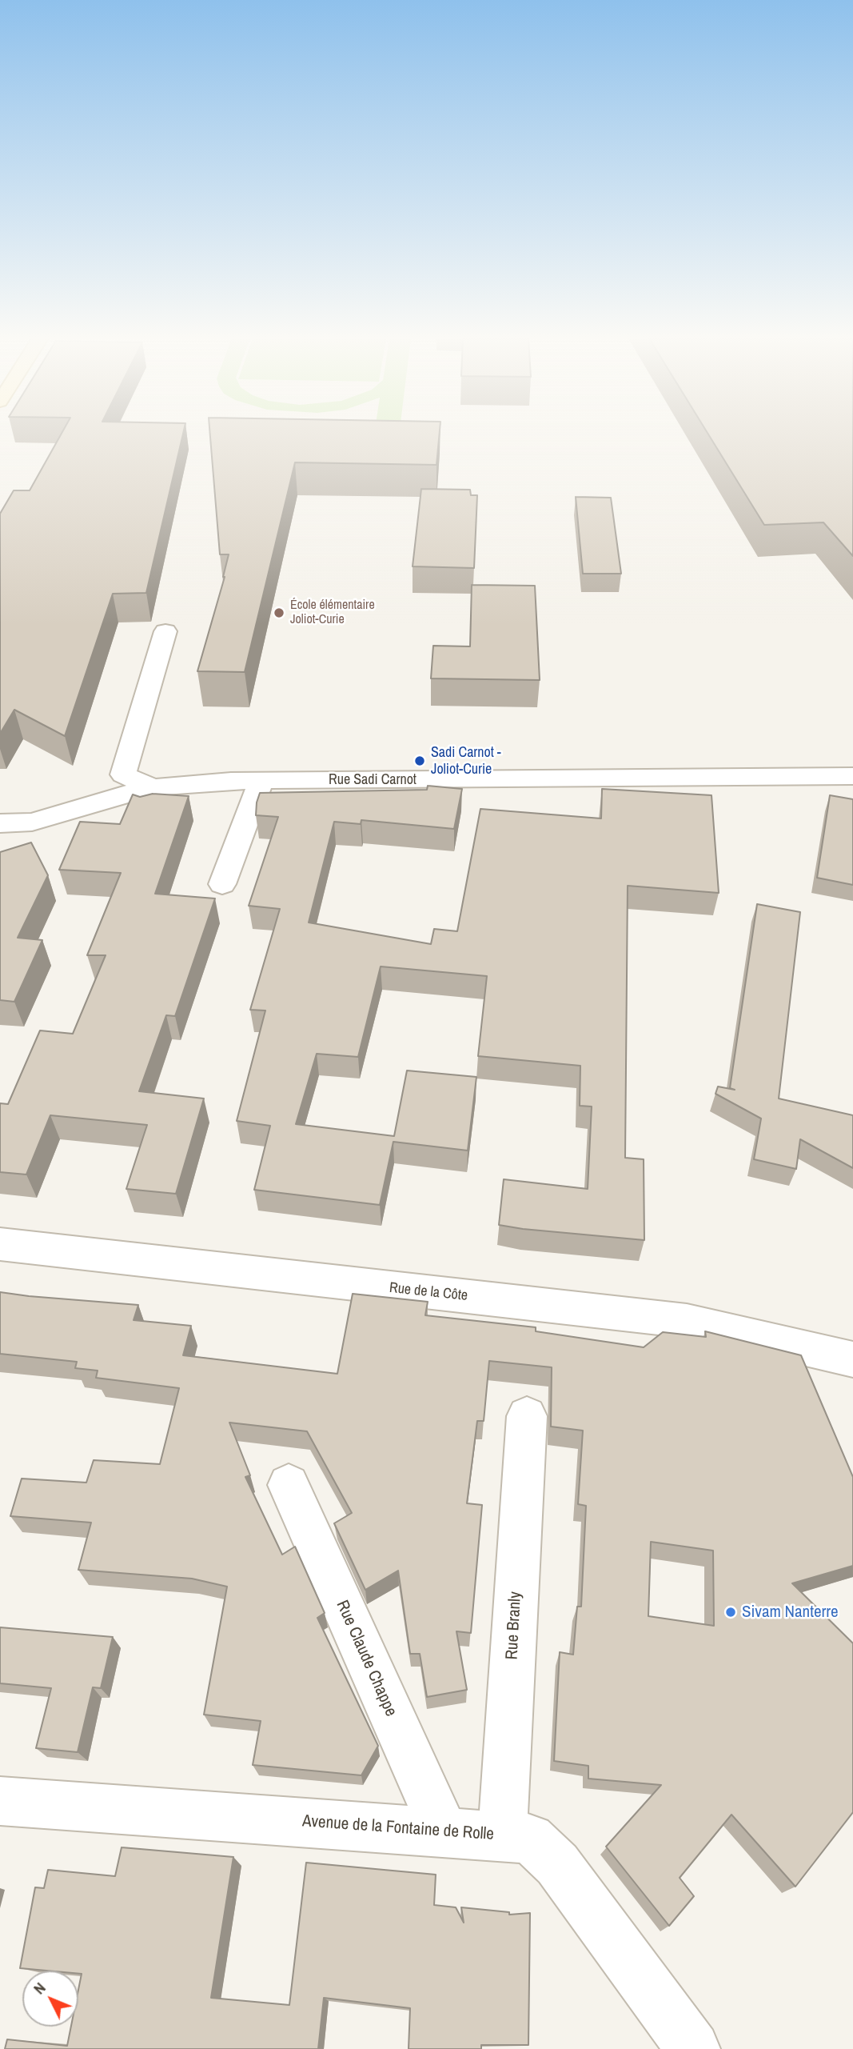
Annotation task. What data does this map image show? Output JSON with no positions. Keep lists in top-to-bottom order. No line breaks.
{"streets":{"street":["Rue Sadi Carnot","Rue de la Côte","Rue Branly","Rue Claude Chappe","Avenue de la Fontaine de Rolle"]},"crossings":[["Rue Branly","Avenue de la Fontaine de Rolle"],["Rue Claude Chappe","Avenue de la Fontaine de Rolle"]],"places":["École élémentaire Joliot-Curie","Sadi Carnot - Joliot-Curie","Sivam Nanterre"],"north":"top left"}
